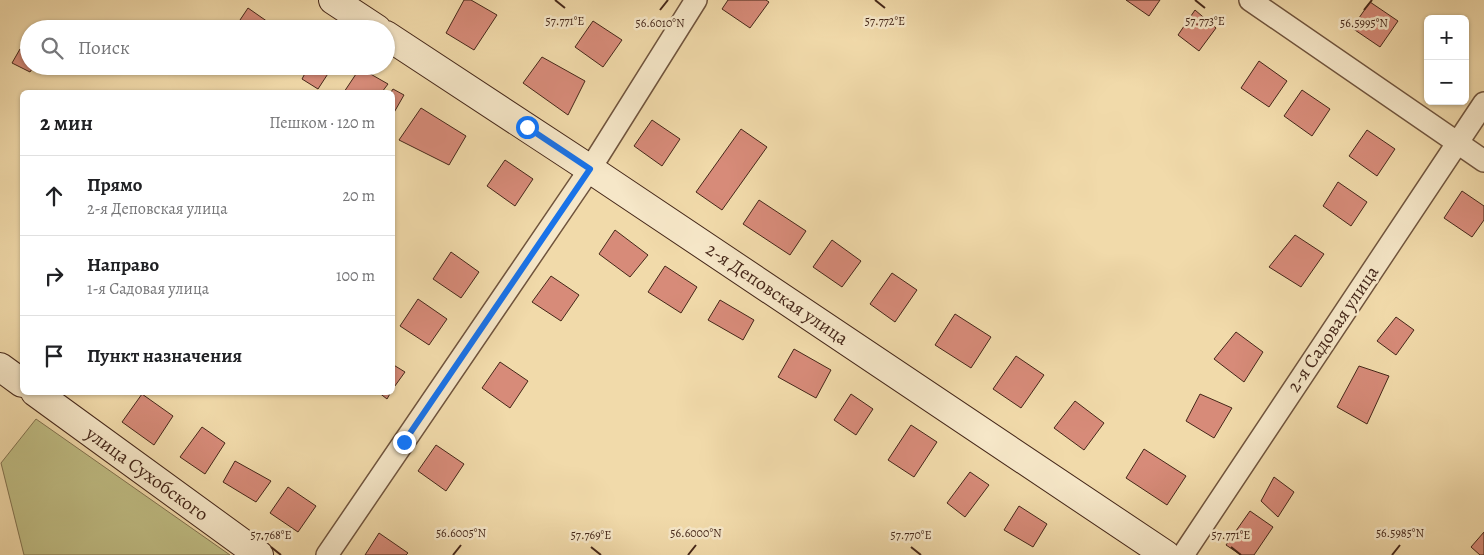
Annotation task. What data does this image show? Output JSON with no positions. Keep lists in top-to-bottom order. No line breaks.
{"streets":{"street":["2-я Деповская улица","2-я Садовая улица","улица Сухобского"]},"page":{"map_buttons":["+","−"],"search":"Поиск","heading":["2 мин","Пешком · 120 m"],"list":[["Прямо","2-я Деповская улица","20 m"],["Направо","1-я Садовая улица","100 m"],"Пункт назначения"]},"coordinates":["57.771°E","57.772°E","57.773°E","56.6010°N","56.5995°N","56.6005°N","56.6000°N","56.5985°N","57.768°E","57.769°E","57.770°E"]}
